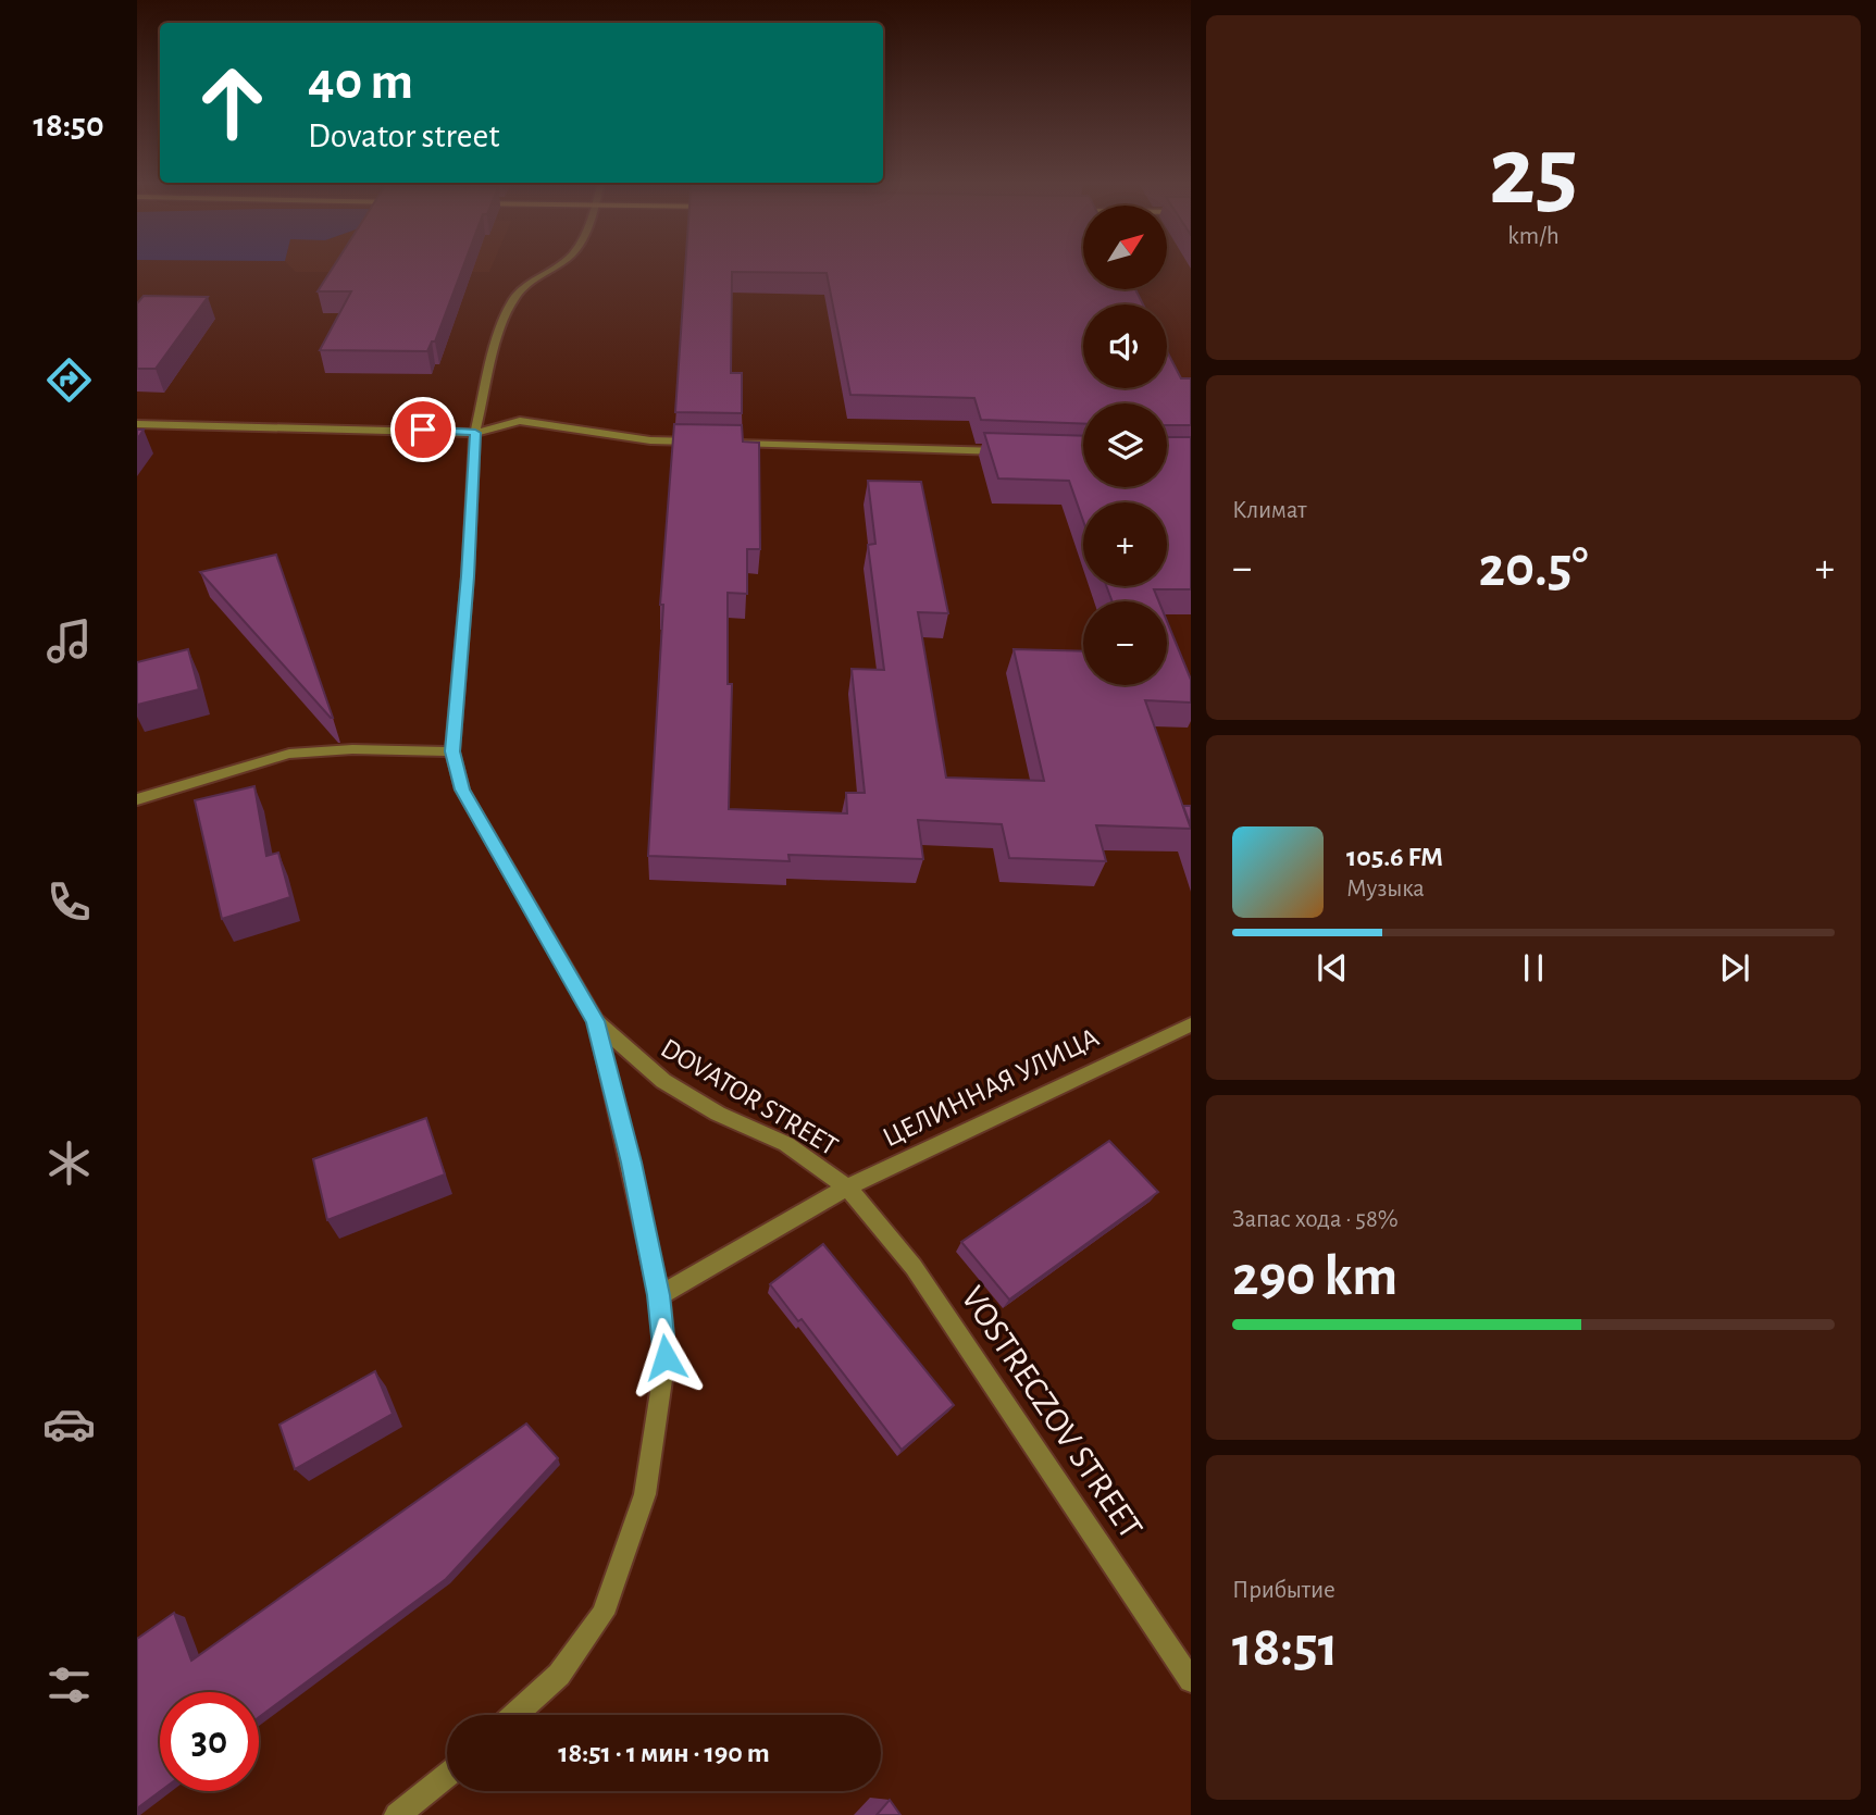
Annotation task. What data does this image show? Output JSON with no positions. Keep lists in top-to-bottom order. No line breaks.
{"streets":{"street":["ЦЕЛИННАЯ УЛИЦА","DOVATOR STREET","VOSTRECZOV STREET"]},"crossings":[["ЦЕЛИННАЯ УЛИЦА","DOVATOR STREET"],["ЦЕЛИННАЯ УЛИЦА","VOSTRECZOV STREET"],["DOVATOR STREET","VOSTRECZOV STREET"]],"north":"top right","page":{"tabs":"18:50","tile":[["25","km/h"],"Климат",["Запас хода · 58%","290 km"],["Прибытие","18:51"]],"turn":["40 m","Dovator street"],"map_buttons":["+","−"],"heat":["−","20.5°","+"],"song":["105.6 FM","Музыка"],"limit":"30","trip":"18:51 · 1 мин · 190 m"}}
